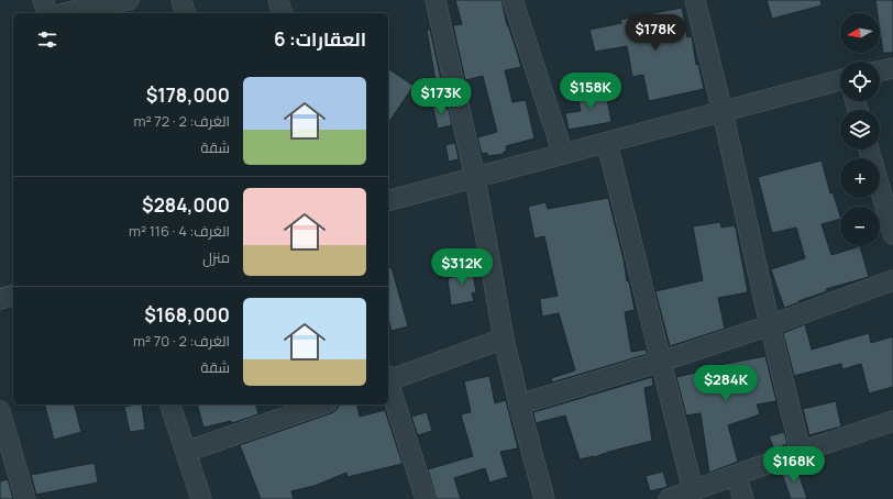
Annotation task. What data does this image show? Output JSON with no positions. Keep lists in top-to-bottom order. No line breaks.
{"north":"left","page":{"map_buttons":["+","−"],"heading":"العقارات: 6","price":["$178K","$158K","$173K","$312K","$284K","$168K"],"list":[{"name":"$178,000","note":"الغرف: 2 · 72 m² · شقة"},{"name":"$284,000","note":"الغرف: 4 · 116 m² · منزل"},{"name":"$168,000","note":"الغرف: 2 · 70 m² · شقة"}]}}
